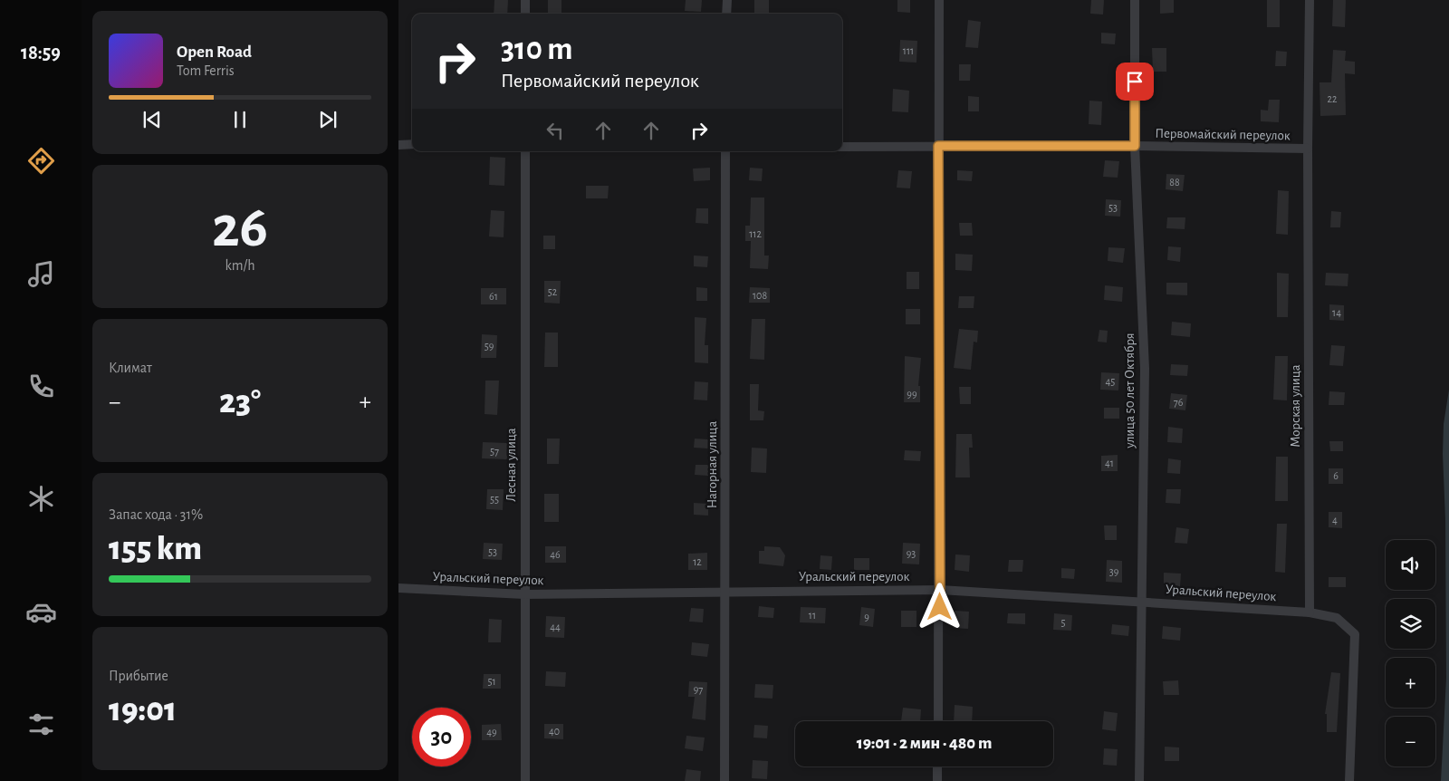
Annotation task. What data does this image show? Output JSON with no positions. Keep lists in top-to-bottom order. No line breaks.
{"streets":{"street":["Первомайский переулок","улица 50 лет Октября","Морская улица","Лесная улица","Нагорная улица","Уральский переулок"]},"crossings":[["Первомайский переулок","улица 50 лет Октября"],["Первомайский переулок","Морская улица"],["улица 50 лет Октября","Уральский переулок"],["Морская улица","Уральский переулок"],["Лесная улица","Уральский переулок"],["Нагорная улица","Уральский переулок"]],"house_numbers":["111","22","88","53","112","52","108","61","14","59","45","99","76","57","41","6","55","4","53","93","46","12","39","11","9","5","44","51","97","40","49"],"page":{"tabs":"18:59","turn":["310 m","Первомайский переулок"],"song":["Open Road","Tom Ferris"],"tile":[["26","km/h"],"Климат",["Запас хода · 31%","155 km"],["Прибытие","19:01"]],"heat":["−","23°","+"],"map_buttons":["+","−"],"limit":"30","trip":"19:01 · 2 мин · 480 m"}}
